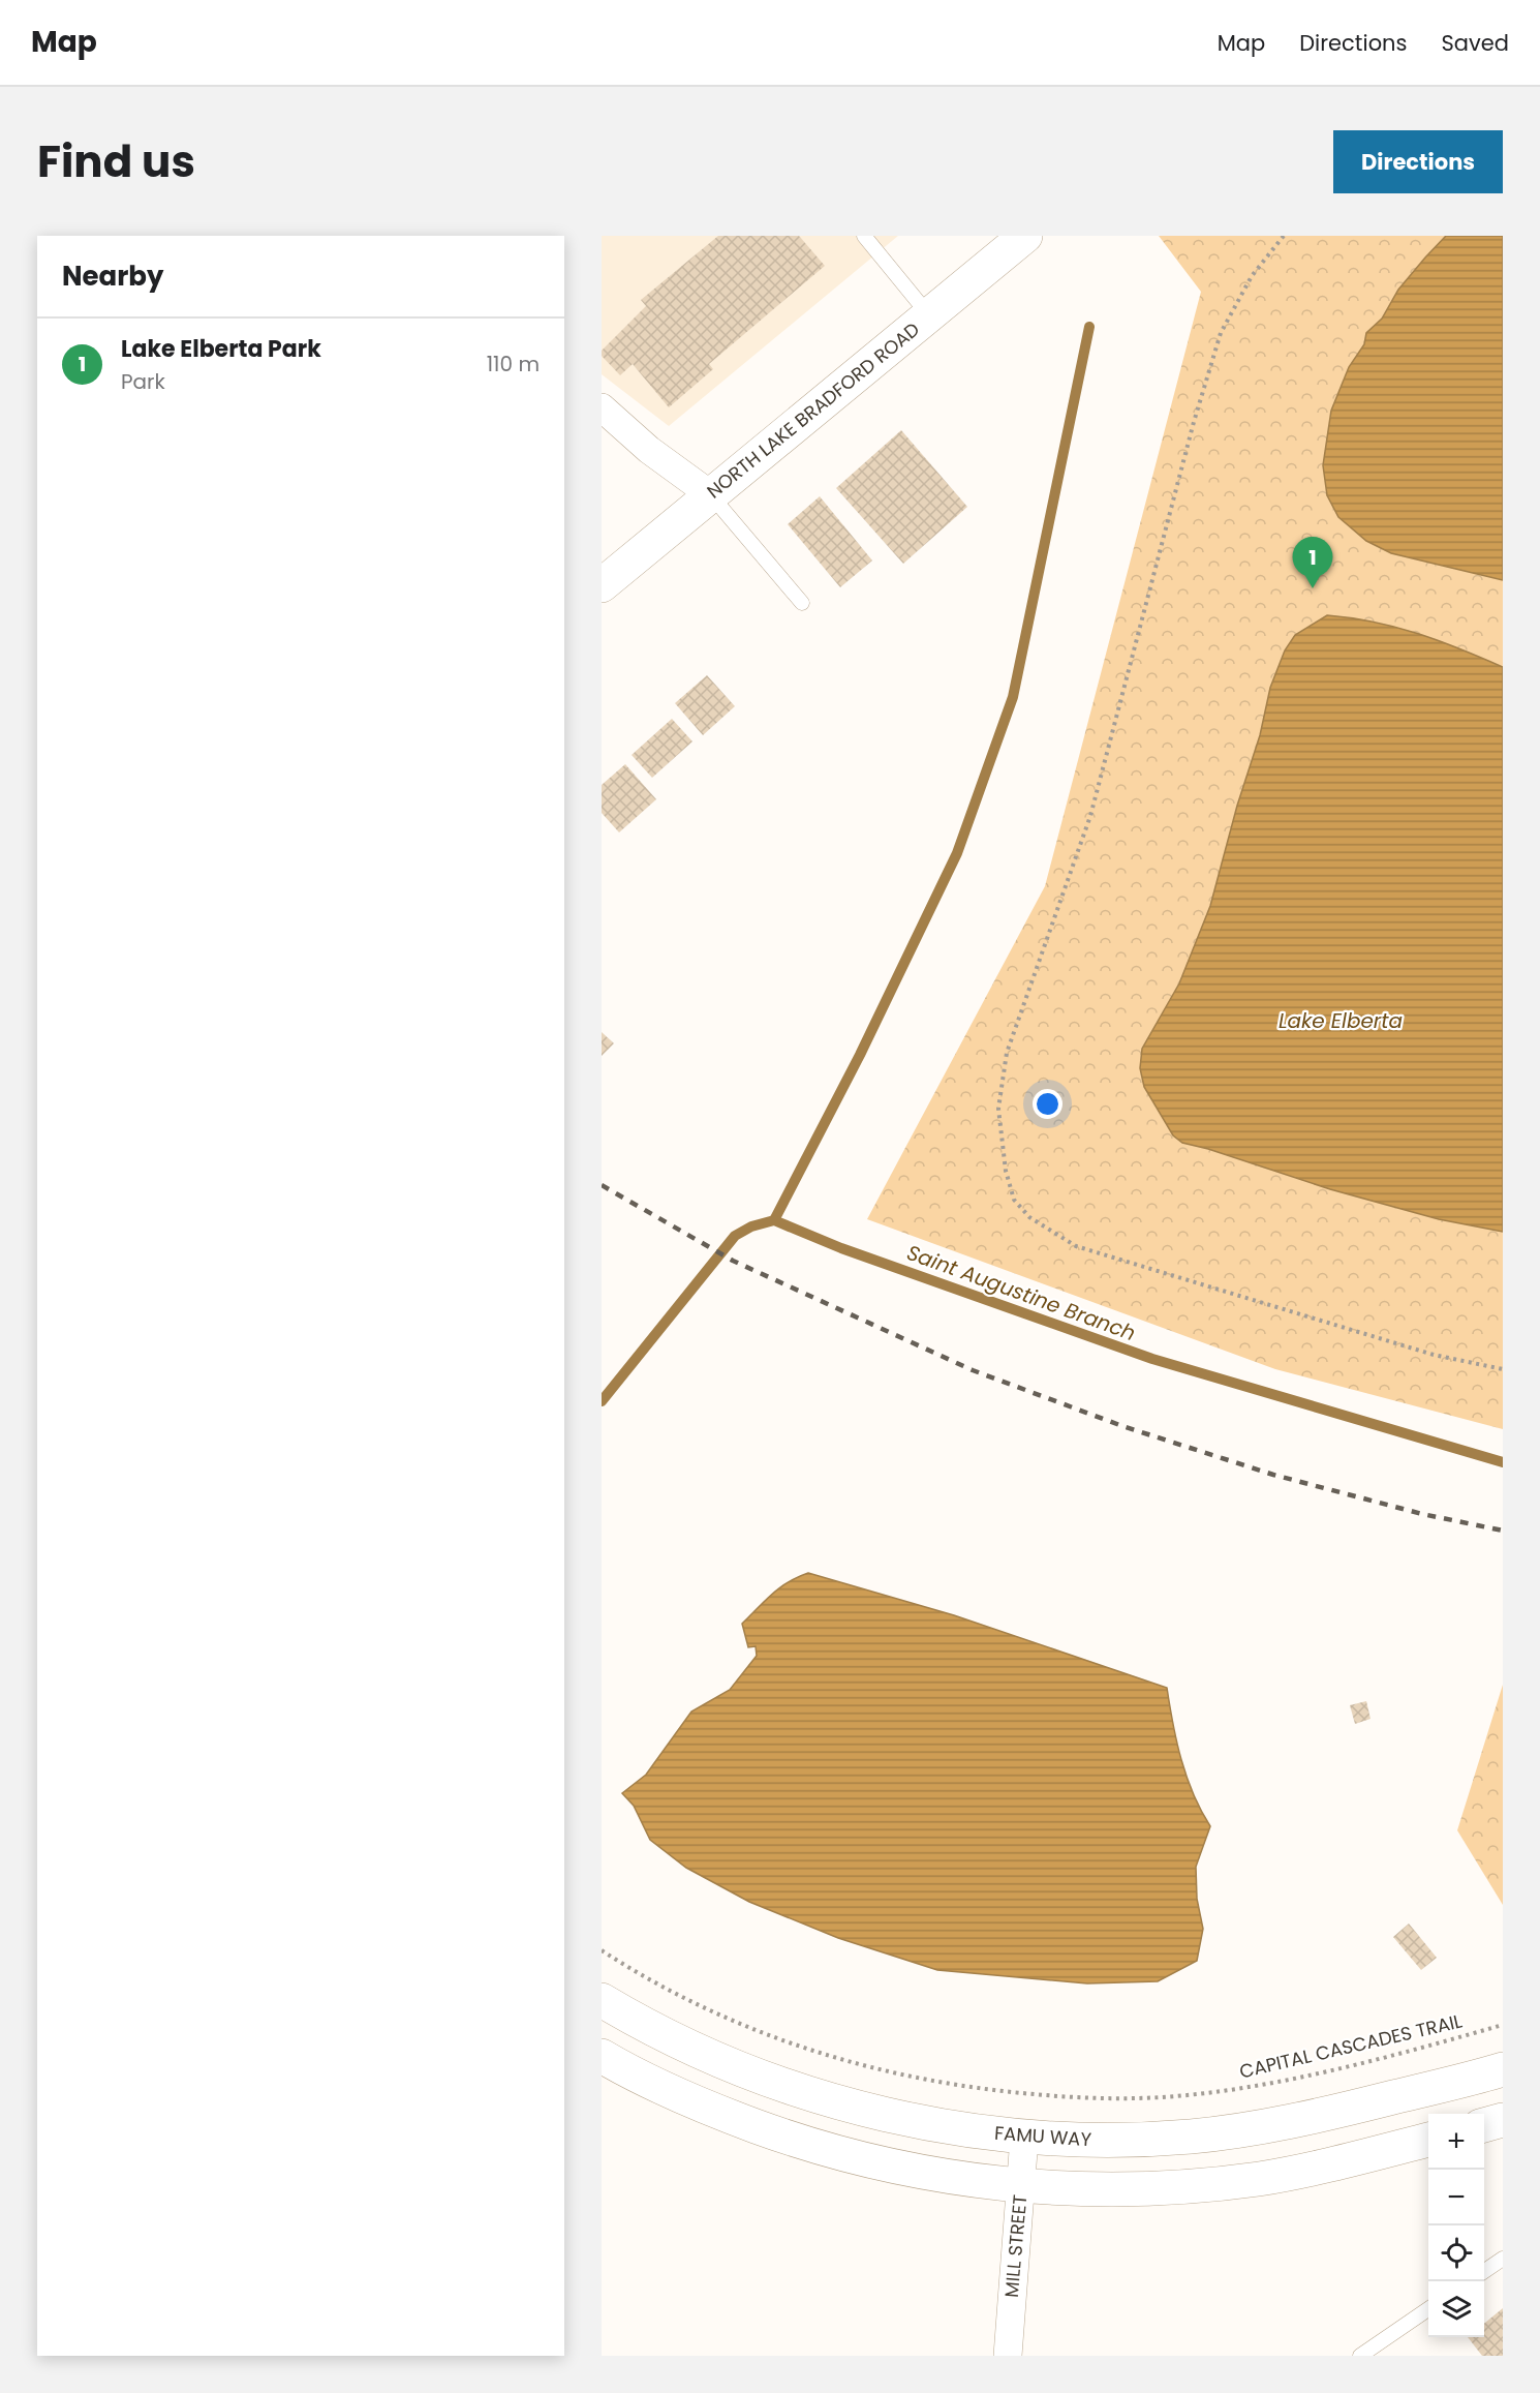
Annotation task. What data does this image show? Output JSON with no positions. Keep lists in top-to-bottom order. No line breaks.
{"streets":{"street":["NORTH LAKE BRADFORD ROAD","FAMU WAY","MILL STREET"],"path":["CAPITAL CASCADES TRAIL"]},"crossings":[["FAMU WAY","MILL STREET"]],"water":["Lake Elberta","Saint Augustine Branch"],"page":{"header":"Map","nav":["Map","Directions","Saved"],"title":"Find us","buttons":"Directions","heading":"Nearby","list":[{"mark":"1","name":"Lake Elberta Park","note":"Park","value":"110 m"}],"pins":"1","map_buttons":["+","−"]}}
